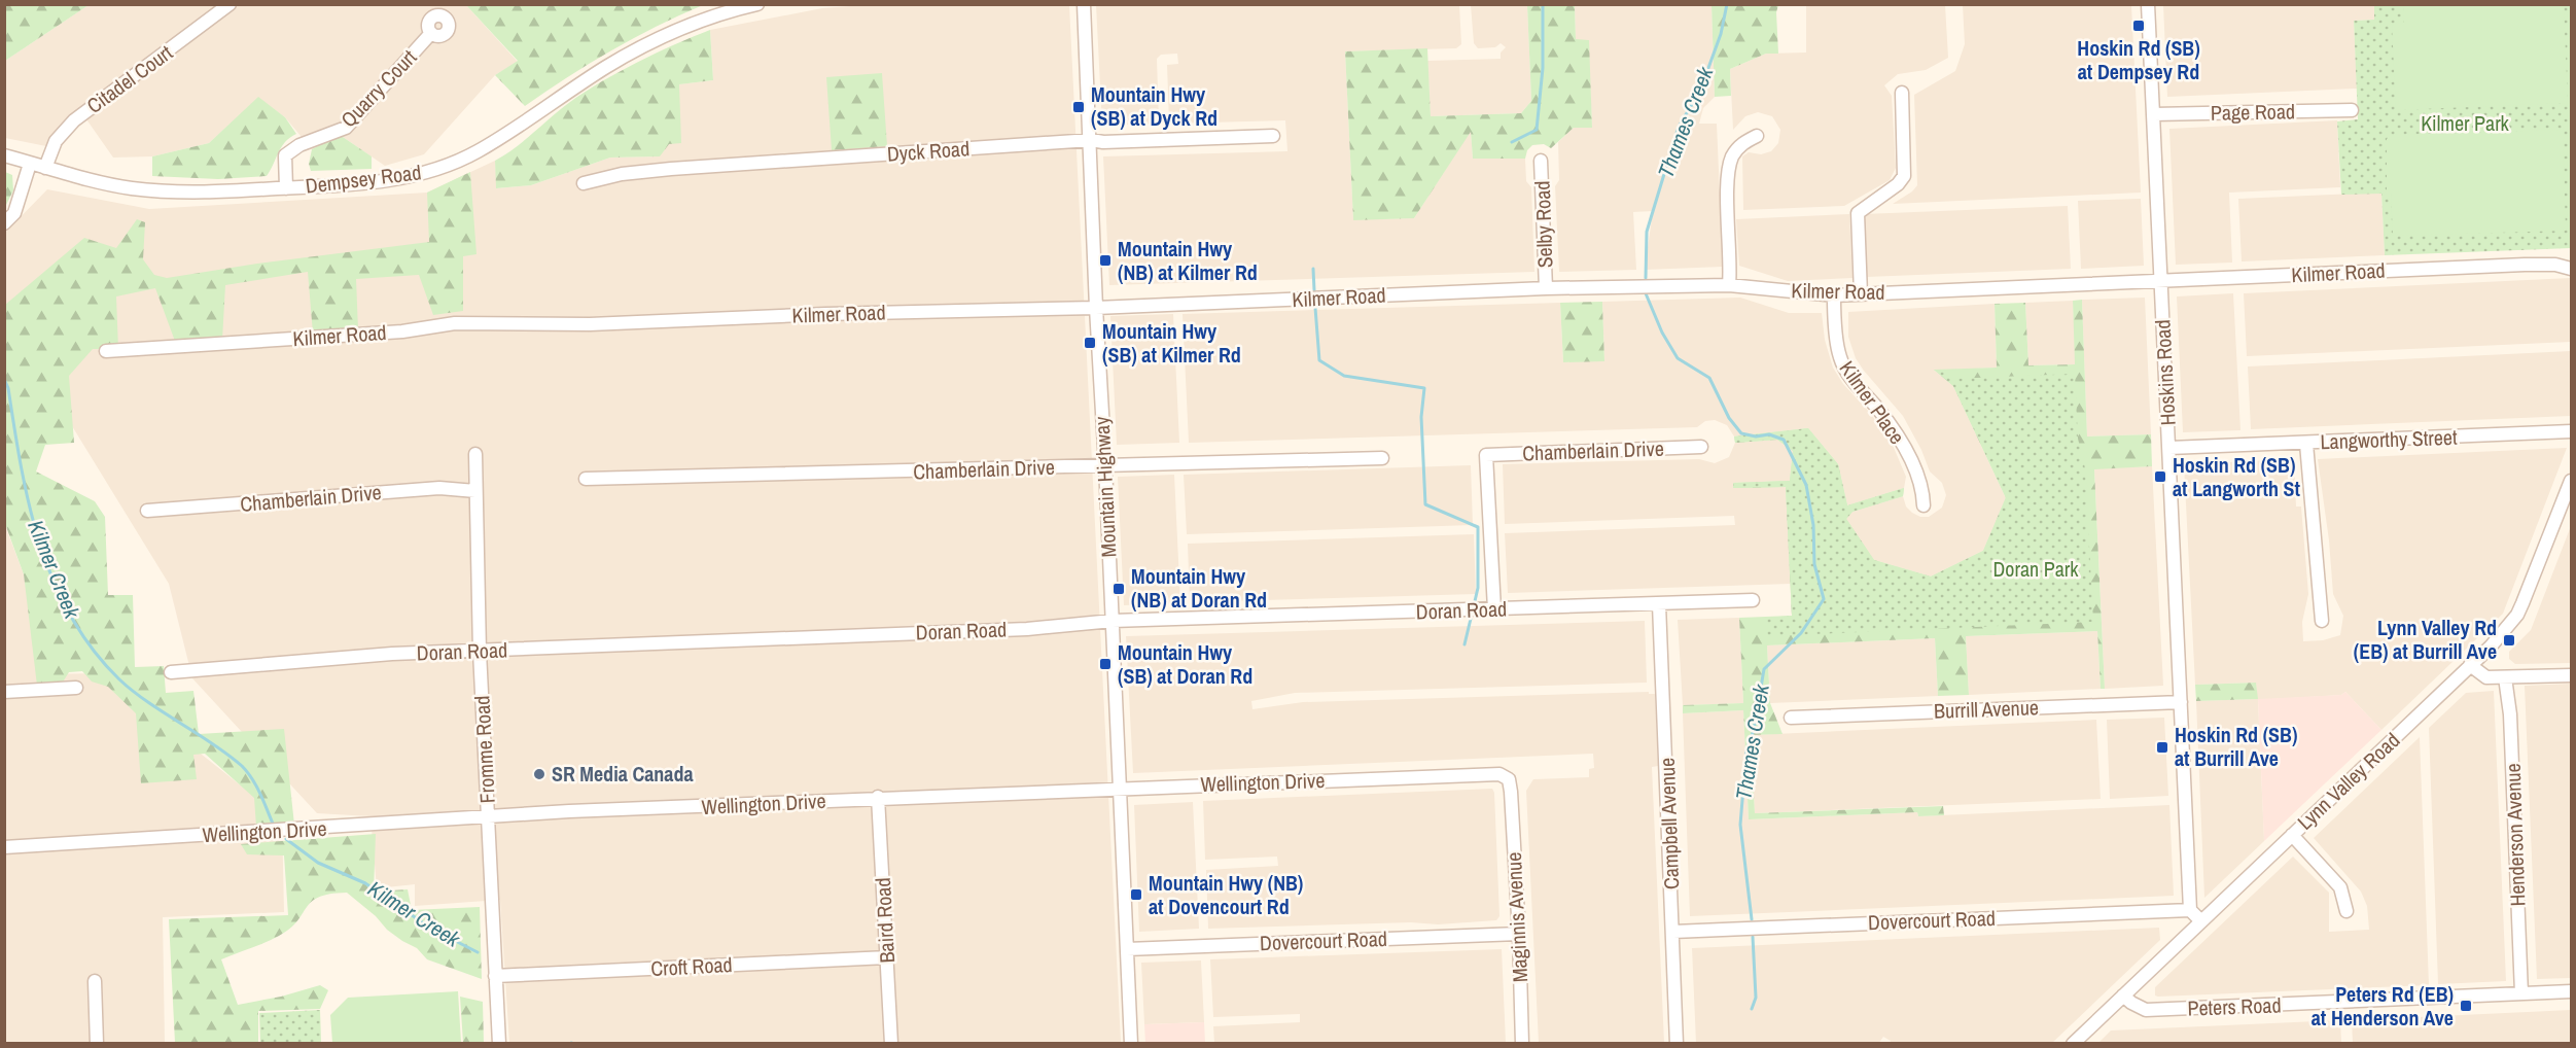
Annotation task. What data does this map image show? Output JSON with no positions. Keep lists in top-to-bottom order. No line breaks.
{"streets":{"street":["Citadel Court","Quarry Court","Page Road","Dyck Road","Dempsey Road","Selby Road","Kilmer Road","Hoskins Road","Kilmer Place","Langworthy Street","Chamberlain Drive","Mountain Highway","Doran Road","Burrill Avenue","Fromme Road","Lynn Valley Road","Wellington Drive","Campbell Avenue","Henderson Avenue","Maginnis Avenue","Baird Road","Dovercourt Road","Croft Road","Peters Road"]},"crossings":[["Citadel Court","Dempsey Road"],["Quarry Court","Dempsey Road"],["Page Road","Hoskins Road"],["Dyck Road","Mountain Highway"],["Selby Road","Kilmer Road"],["Kilmer Road","Hoskins Road"],["Kilmer Road","Kilmer Place"],["Kilmer Road","Mountain Highway"],["Hoskins Road","Langworthy Street"],["Hoskins Road","Burrill Avenue"],["Hoskins Road","Dovercourt Road"],["Chamberlain Drive","Mountain Highway"],["Chamberlain Drive","Doran Road"],["Chamberlain Drive","Fromme Road"],["Mountain Highway","Doran Road"],["Mountain Highway","Wellington Drive"],["Mountain Highway","Dovercourt Road"],["Doran Road","Fromme Road"],["Doran Road","Campbell Avenue"],["Fromme Road","Wellington Drive"],["Fromme Road","Croft Road"],["Lynn Valley Road","Peters Road"],["Wellington Drive","Maginnis Avenue"],["Wellington Drive","Baird Road"],["Campbell Avenue","Dovercourt Road"],["Henderson Avenue","Peters Road"],["Maginnis Avenue","Dovercourt Road"],["Baird Road","Croft Road"]],"water":["Thames Creek","Kilmer Creek"],"parks":["Kilmer Park","Doran Park"],"places":{"transit":["Hoskin Rd (SB) at Dempsey Rd","Mountain Hwy (SB) at Dyck Rd","Mountain Hwy (NB) at Kilmer Rd","Mountain Hwy (SB) at Kilmer Rd","Hoskin Rd (SB) at Langworth St","Mountain Hwy (NB) at Doran Rd","Lynn Valley Rd (EB) at Burrill Ave","Mountain Hwy (SB) at Doran Rd","Hoskin Rd (SB) at Burrill Ave","Mountain Hwy (NB) at Dovencourt Rd","Peters Rd (EB) at Henderson Ave"],"other":["SR Media Canada"]}}
